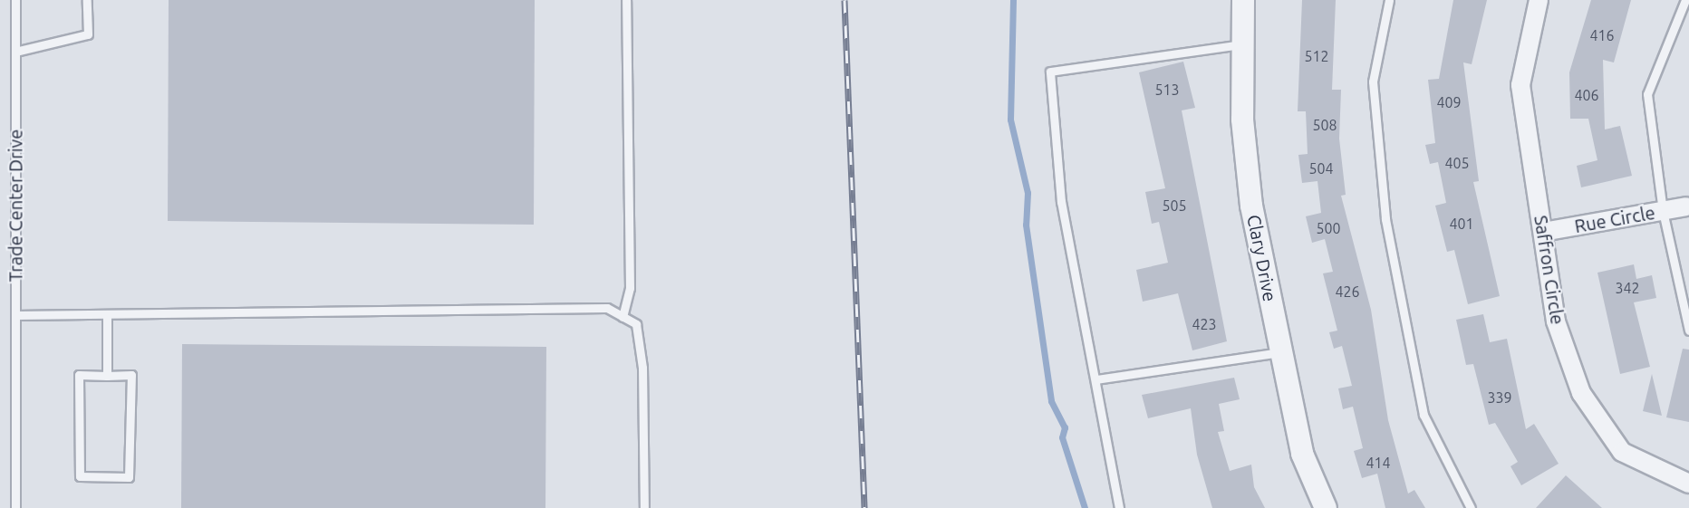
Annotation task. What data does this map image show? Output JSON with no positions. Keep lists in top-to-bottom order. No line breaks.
{"streets":{"street":["Rue Circle","Clary Drive","Saffron Circle"],"lane":["Trade Center Drive"]},"crossings":[["Rue Circle","Saffron Circle"]],"house_numbers":["416","512","513","406","409","508","405","504","505","401","500","342","426","423","339","414"]}
